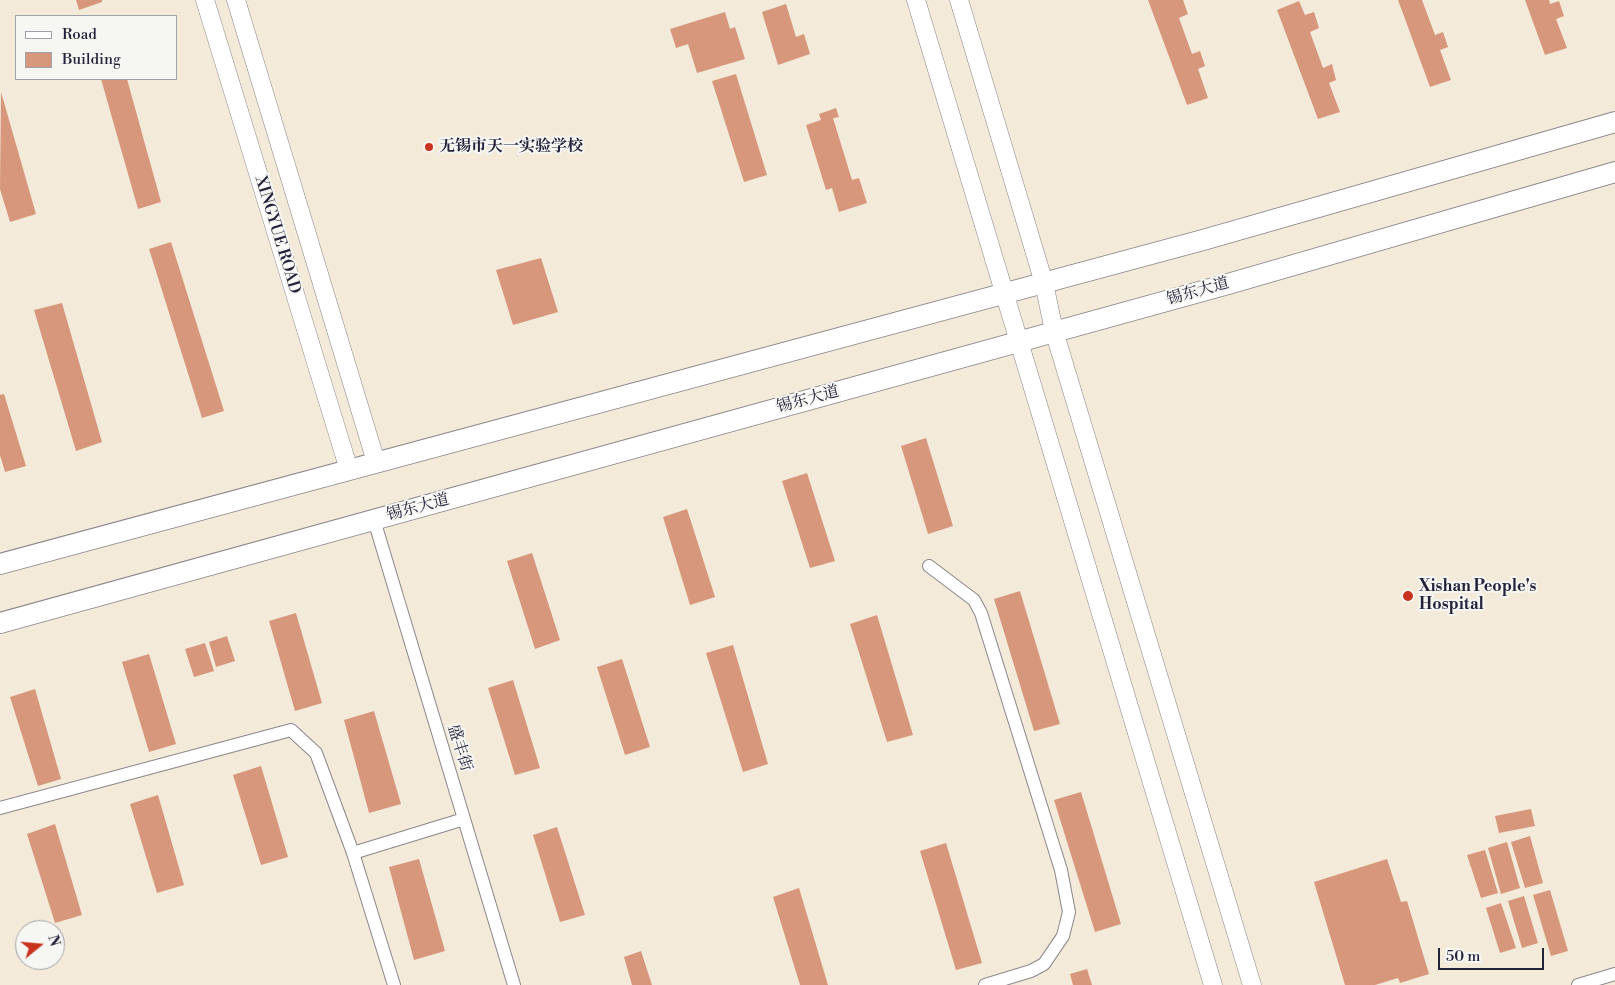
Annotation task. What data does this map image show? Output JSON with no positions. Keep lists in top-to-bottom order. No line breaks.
{"streets":{"main road":["XINGYUE ROAD","锡东大道"],"street":["盛丰街"]},"crossings":[["锡东大道","盛丰街"]],"places":["无锡市天一实验学校","Xishan People's Hospital"],"legend":["Road","Building"],"scale_bar":"50 m","north":"right"}
